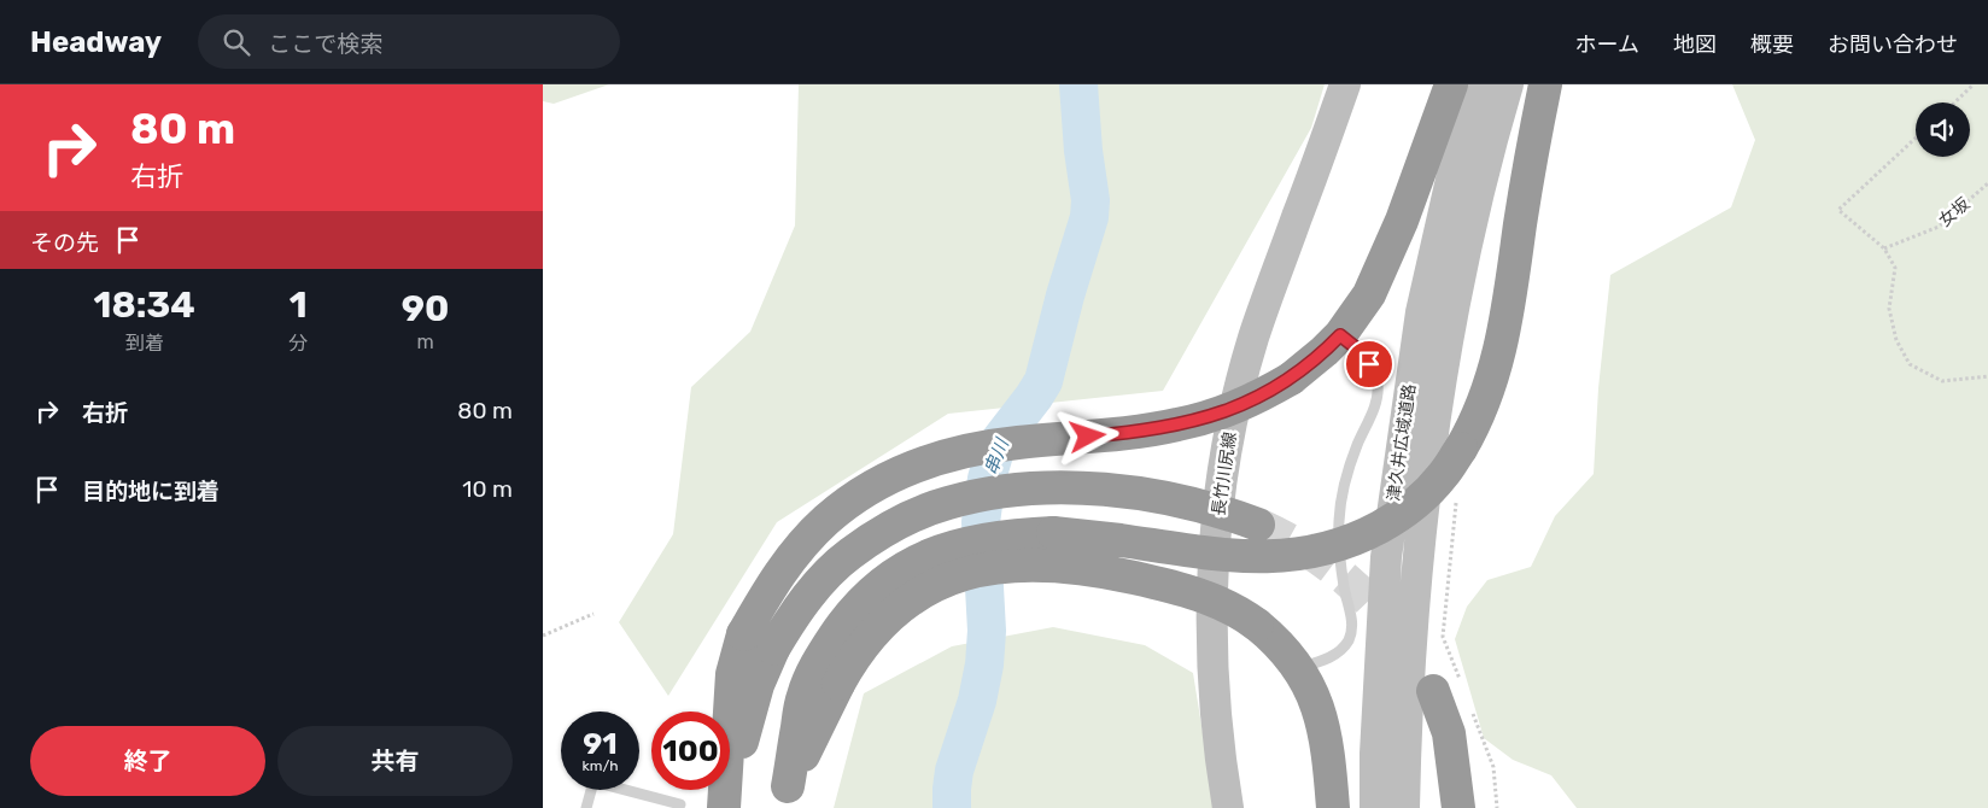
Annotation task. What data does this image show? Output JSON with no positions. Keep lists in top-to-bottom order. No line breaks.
{"streets":{"main road":["津久井広域道路","長竹川尻線"],"path":["女坂"]},"water":["串川"],"page":{"header":"Headway","search":"ここで検索","nav":["ホーム","地図","概要","お問い合わせ"],"turn":["80 m","右折"],"then":"その先","eta":["18:34","到着","1","分","90","m"],"list":[{"name":"右折","value":"80 m"},{"name":"目的地に到着","value":"10 m"}],"speed":"91 km/h","limit":"100","buttons":["終了","共有"]}}
